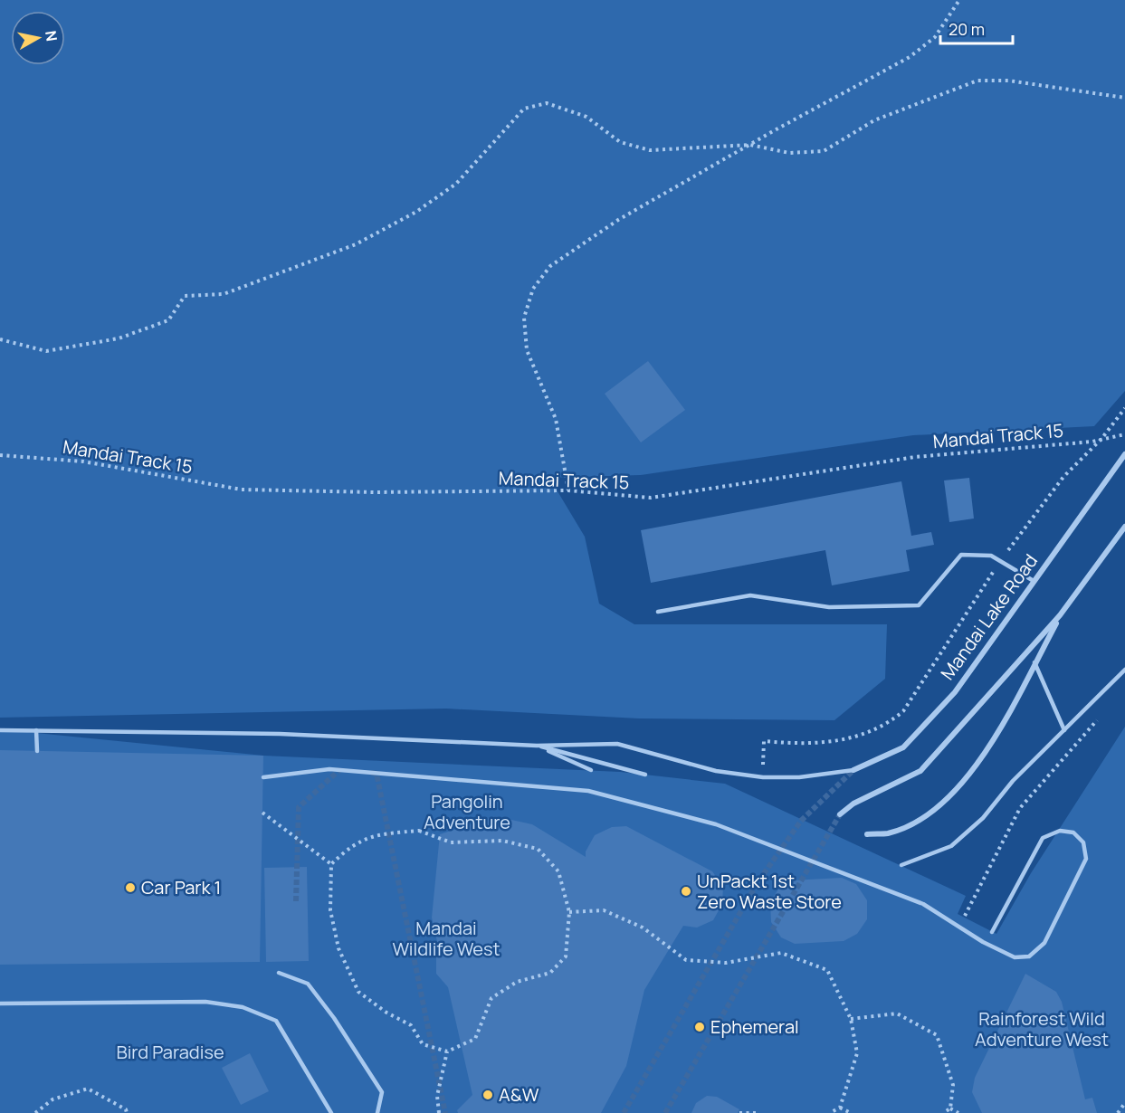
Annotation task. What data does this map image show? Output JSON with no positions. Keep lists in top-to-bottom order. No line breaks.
{"streets":{"street":["Mandai Lake Road"],"path":["Mandai Track 15"]},"parks":["Pangolin Adventure","Mandai Wildlife West","Rainforest Wild Adventure West","Bird Paradise"],"places":["Car Park 1","UnPackt 1st Zero Waste Store","Ephemeral","A&W"],"scale_bar":"20 m","north":"right"}
